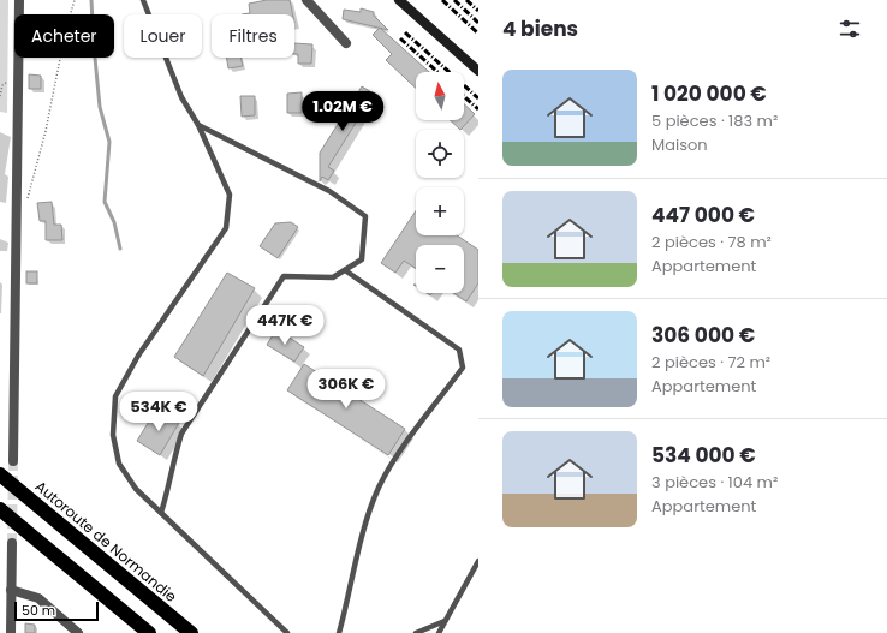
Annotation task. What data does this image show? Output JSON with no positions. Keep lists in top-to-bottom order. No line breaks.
{"streets":{"highway":["Autoroute de Normandie"]},"scale_bar":"50 m","north":"top","page":{"heading":"4 biens","chip":["Acheter","Louer","Filtres"],"list":[{"name":"1 020 000 €","note":"5 pièces · 183 m² · Maison"},{"name":"447 000 €","note":"2 pièces · 78 m² · Appartement"},{"name":"306 000 €","note":"2 pièces · 72 m² · Appartement"},{"name":"534 000 €","note":"3 pièces · 104 m² · Appartement"}],"map_buttons":["+","−"],"price":["1.02M €","447K €","306K €","534K €"],"scale":"50 m"}}
